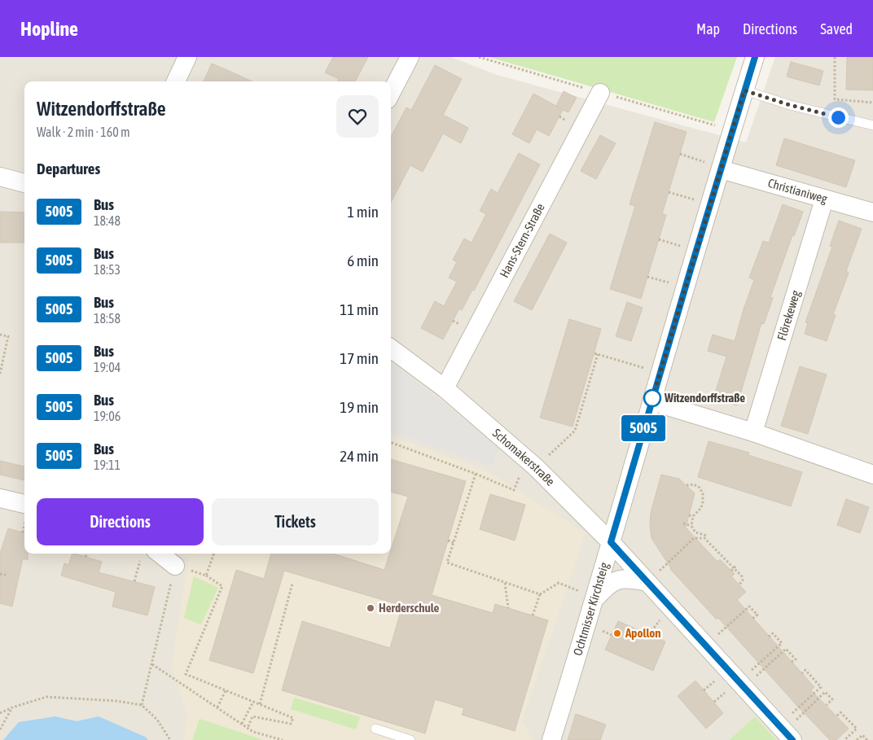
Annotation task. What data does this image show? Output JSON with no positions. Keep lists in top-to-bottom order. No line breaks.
{"streets":{"street":["Christianiweg","Hans-Stern-Straße","Flörekeweg","Schomakerstraße","Ochtmisser Kirchsteig"]},"crossings":[["Christianiweg","Flörekeweg"],["Christianiweg","Ochtmisser Kirchsteig"],["Hans-Stern-Straße","Schomakerstraße"],["Schomakerstraße","Ochtmisser Kirchsteig"]],"places":["Witzendorffstraße","Herderschule","Apollon"],"lines":["bus line 5005"],"page":{"header":"Hopline","nav":["Map","Directions","Saved"],"on_map":"5005","heading":[["Witzendorffstraße","Walk · 2 min · 160 m"],"Departures"],"list":[{"mark":"5005","name":"Bus","note":"18:48","value":"1 min"},{"mark":"5005","name":"Bus","note":"18:53","value":"6 min"},{"mark":"5005","name":"Bus","note":"18:58","value":"11 min"},{"mark":"5005","name":"Bus","note":"19:04","value":"17 min"},{"mark":"5005","name":"Bus","note":"19:06","value":"19 min"},{"mark":"5005","name":"Bus","note":"19:11","value":"24 min"}],"buttons":["Directions","Tickets"]}}
